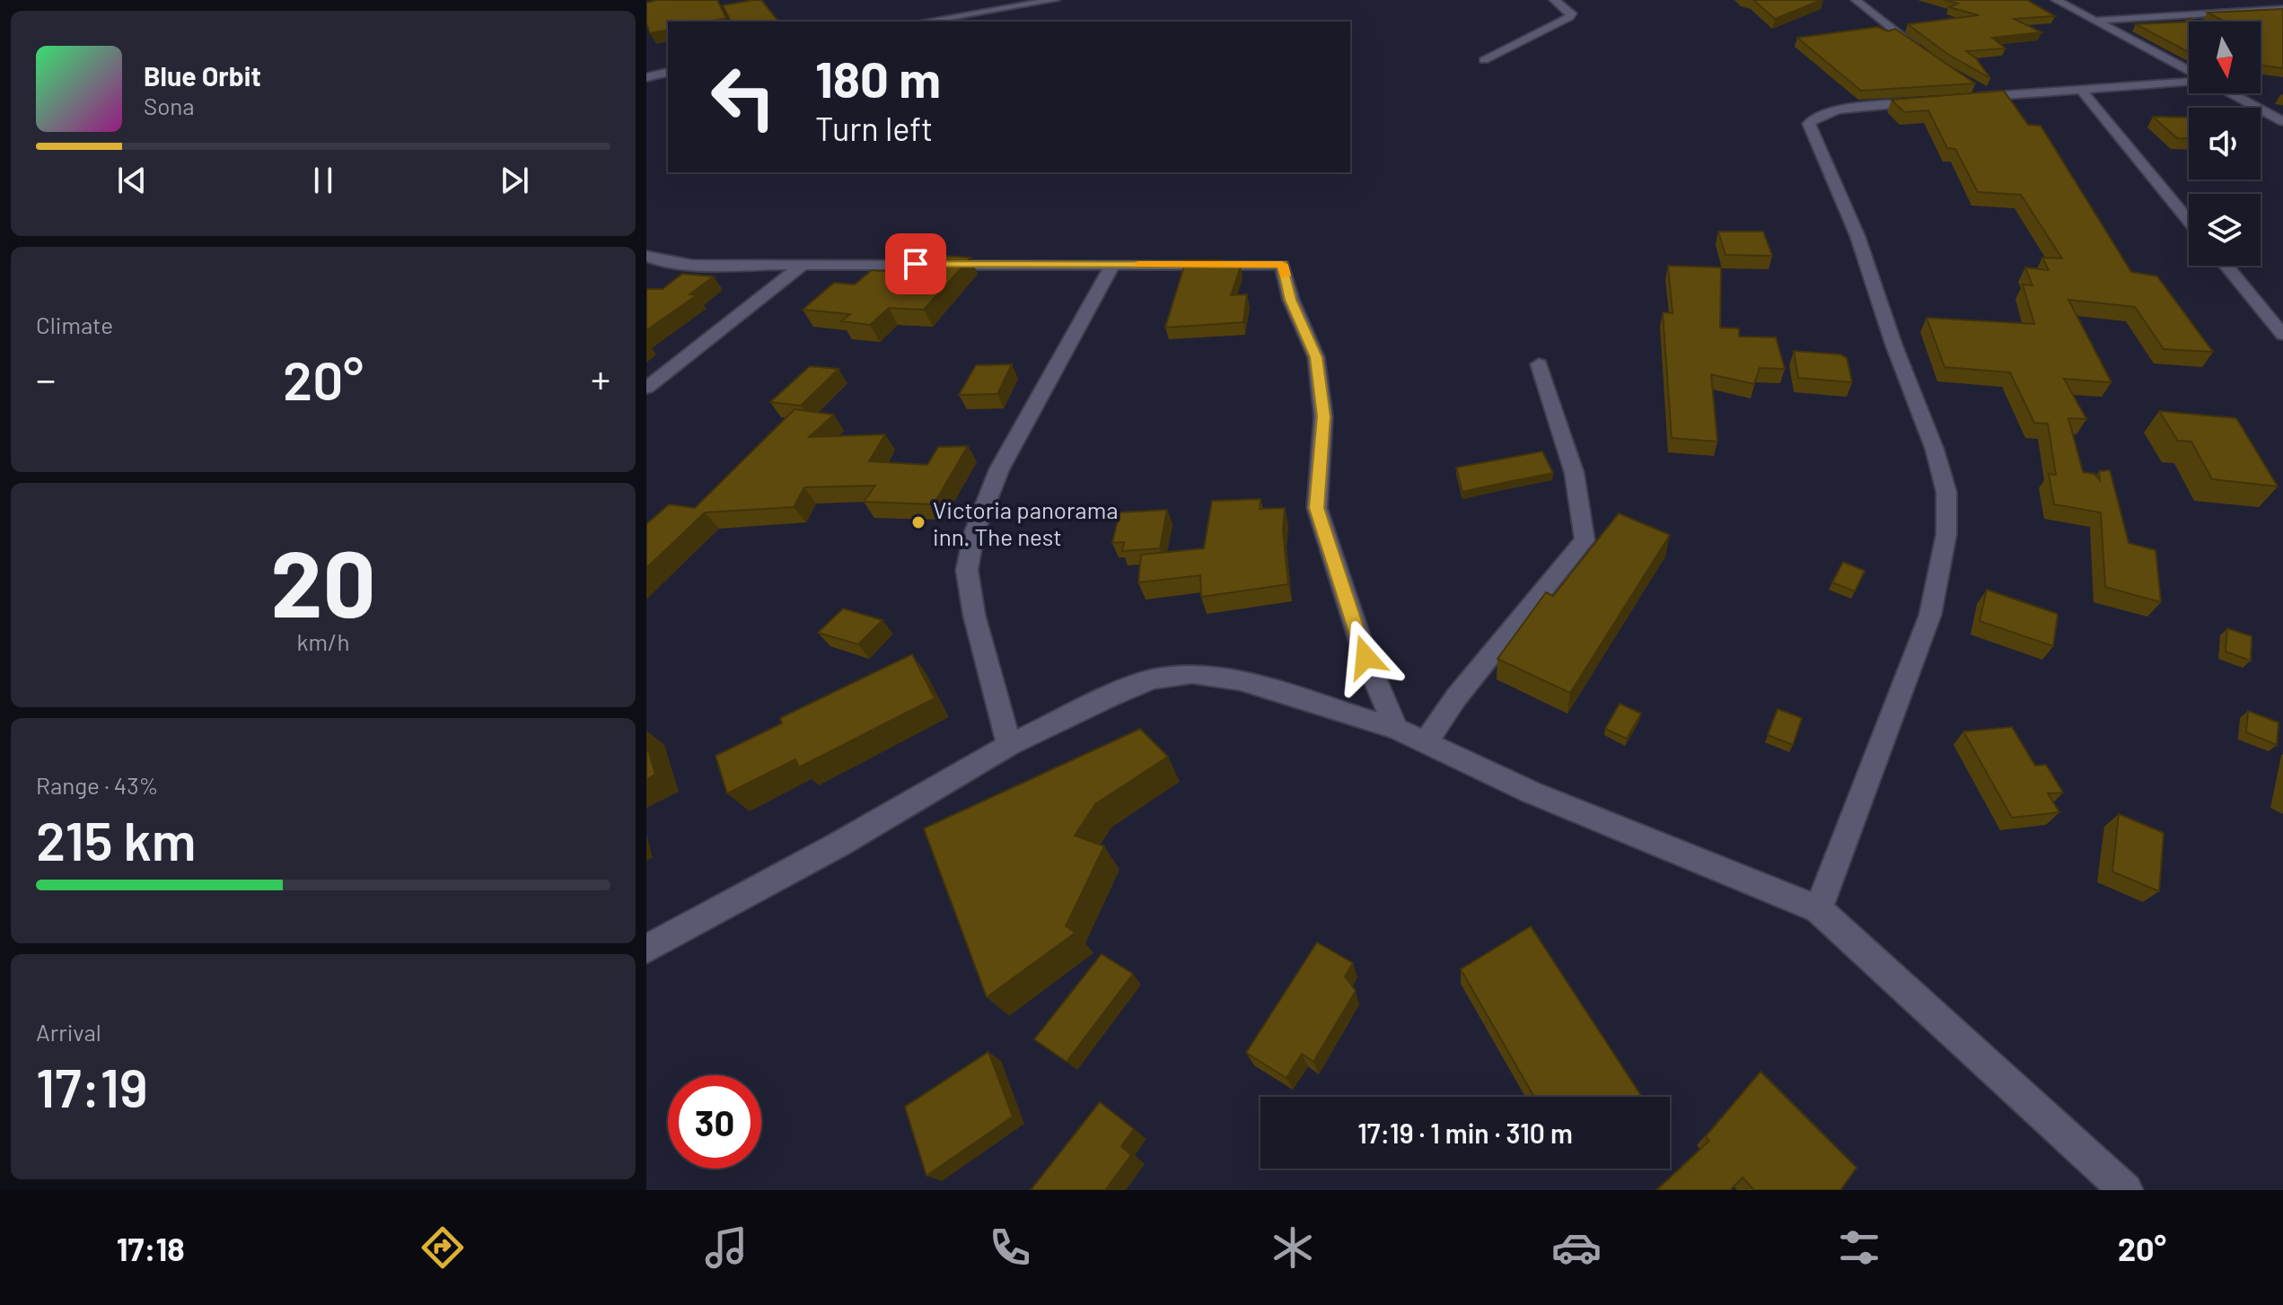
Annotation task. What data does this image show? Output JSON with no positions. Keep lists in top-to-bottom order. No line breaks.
{"places":["Victoria panorama inn. The nest"],"north":"bottom","page":{"turn":["180 m","Turn left"],"song":["Blue Orbit","Sona"],"tile":["Climate",["20","km/h"],["Range · 43%","215 km"],["Arrival","17:19"]],"heat":["−","20°","+"],"limit":"30","trip":"17:19 · 1 min · 310 m","tabs":["17:18","20°"]}}
